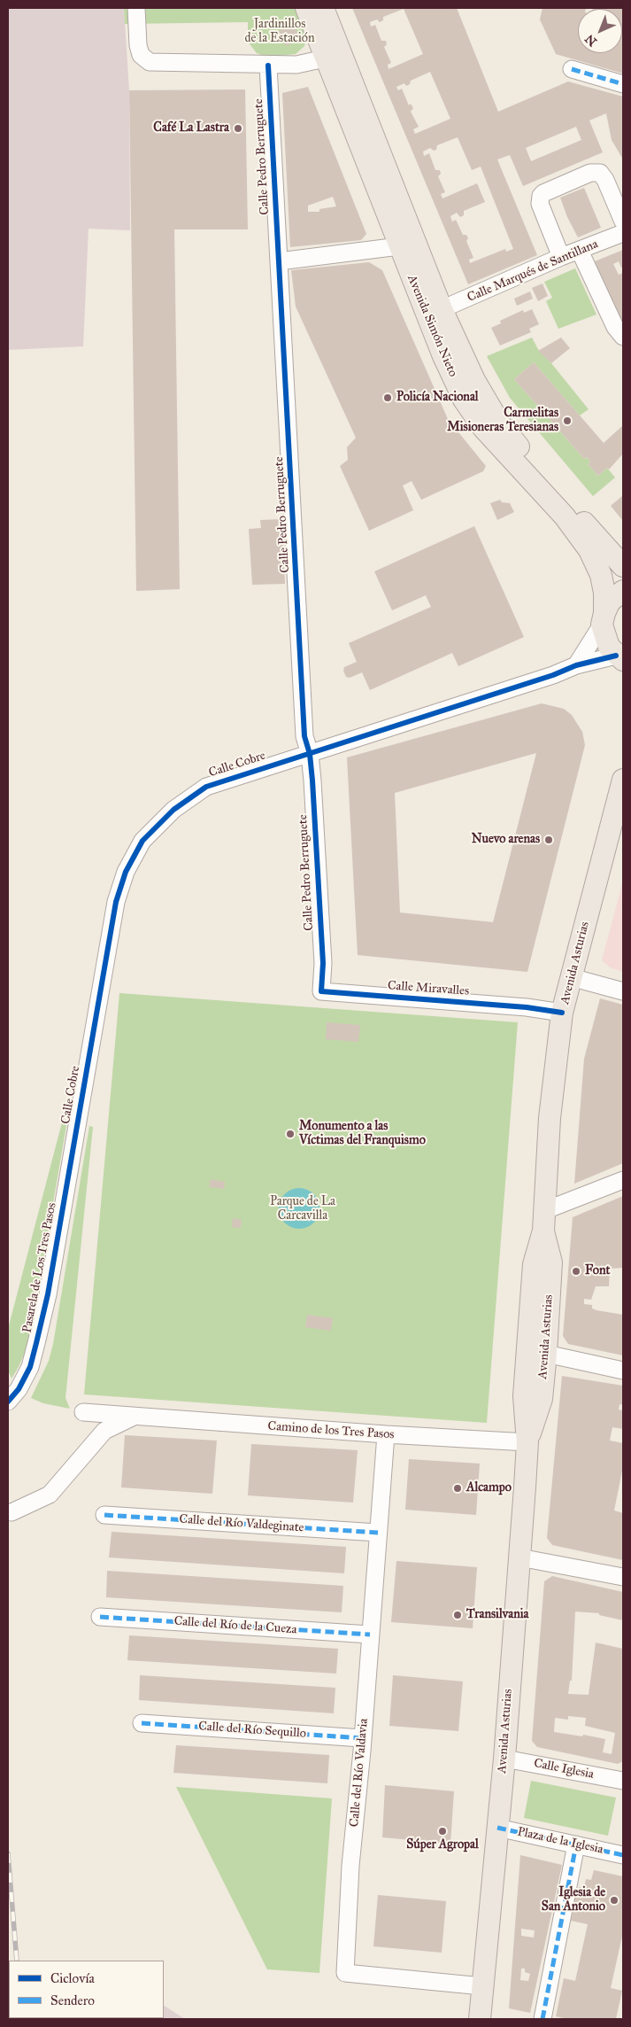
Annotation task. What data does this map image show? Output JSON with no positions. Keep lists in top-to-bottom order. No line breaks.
{"streets":{"main road":["Avenida Simón Nieto","Avenida Asturias"],"street":["Calle Pedro Berruguete","Calle Marqués de Santillana","Calle Cobre","Calle Miravalles","Pasarela de Los Tres Pasos","Camino de los Tres Pasos","Calle del Río Valdeginate","Calle del Río de la Cueza","Calle del Río Sequillo","Calle Iglesia","Calle del Río Valdavia","Plaza de la Iglesia"]},"crossings":[["Calle Pedro Berruguete","Calle Cobre"],["Calle Pedro Berruguete","Calle Miravalles"],["Calle Marqués de Santillana","Avenida Simón Nieto"],["Avenida Simón Nieto","Calle Cobre"],["Calle Cobre","Pasarela de Los Tres Pasos"],["Avenida Asturias","Calle Miravalles"],["Avenida Asturias","Camino de los Tres Pasos"],["Avenida Asturias","Calle Iglesia"],["Avenida Asturias","Calle del Río Valdavia"],["Avenida Asturias","Plaza de la Iglesia"],["Camino de los Tres Pasos","Calle del Río Valdavia"],["Calle del Río Valdeginate","Calle del Río Valdavia"],["Calle del Río de la Cueza","Calle del Río Valdavia"],["Calle del Río Sequillo","Calle del Río Valdavia"]],"parks":["Jardinillos de la Estación","Parque de La Carcavilla"],"places":["Café La Lastra","Policía Nacional","Carmelitas Misioneras Teresianas","Nuevo arenas","Monumento a las Víctimas del Franquismo","Font","Alcampo","Transilvania","Súper Agropal","Iglesia de San Antonio"],"legend":["Ciclovía","Sendero"],"north":"bottom left"}
